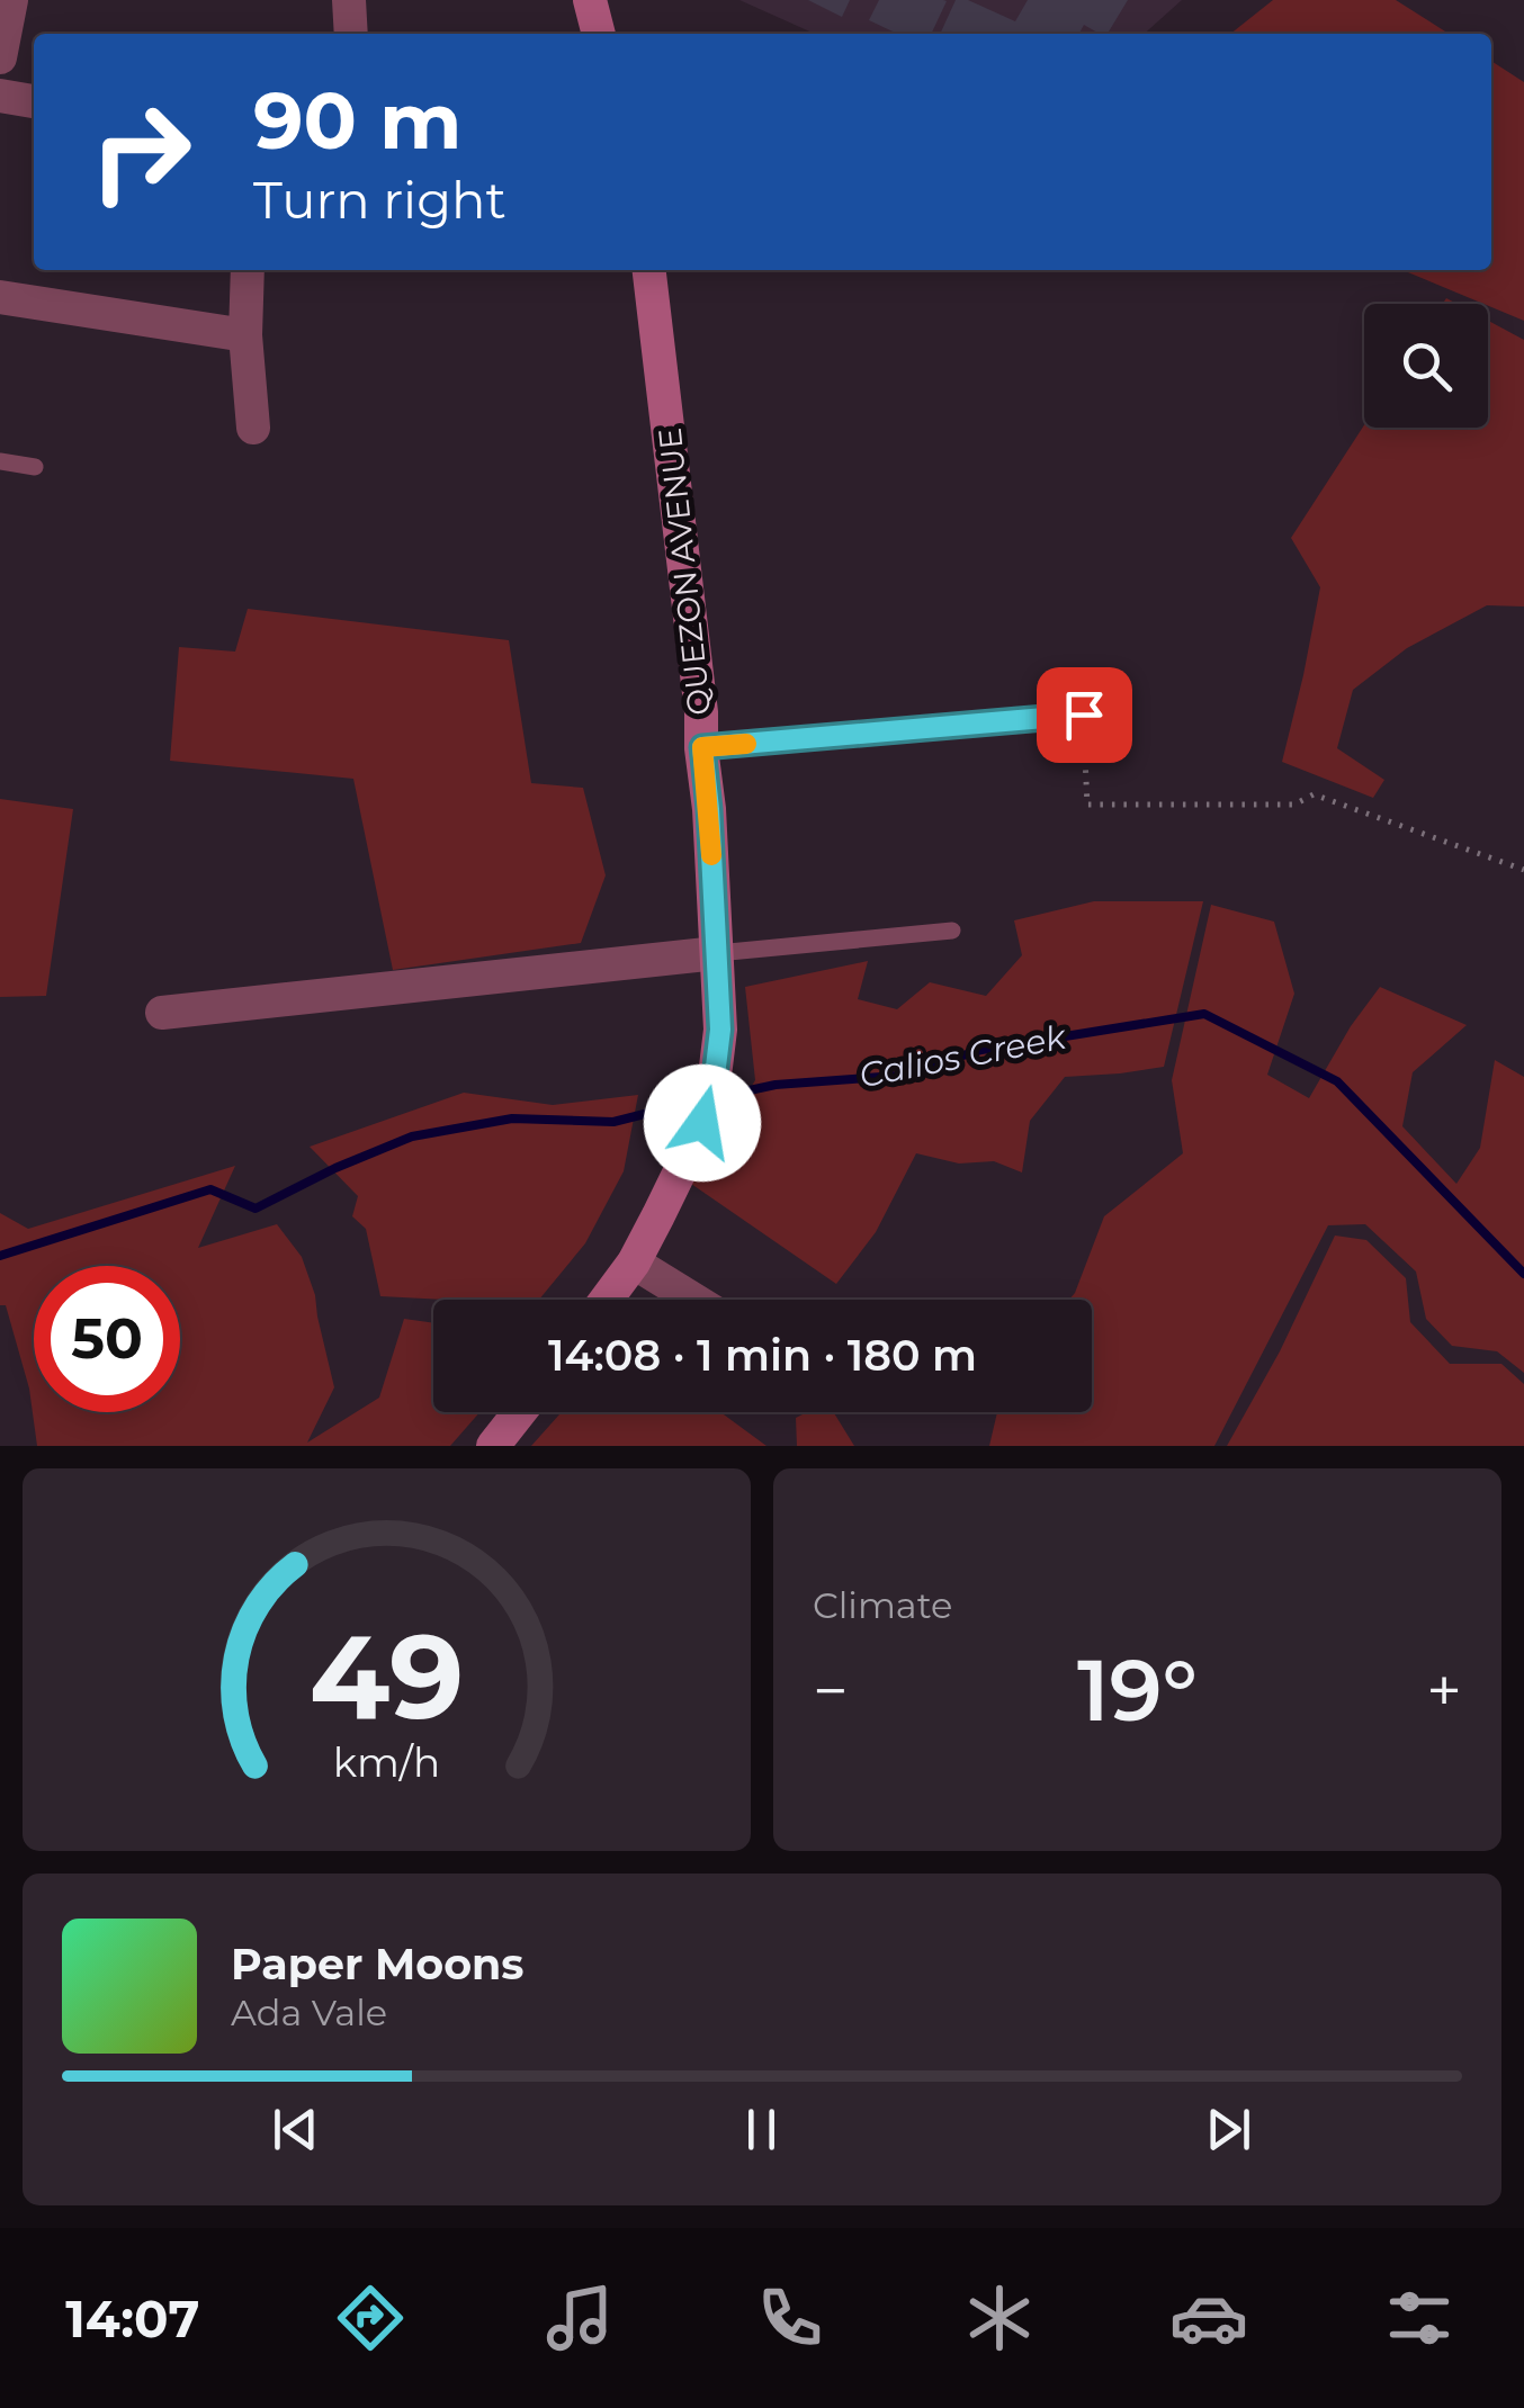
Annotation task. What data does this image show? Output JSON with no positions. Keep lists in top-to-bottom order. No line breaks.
{"streets":{"main road":["QUEZON AVENUE"]},"water":["Calios Creek"],"page":{"turn":["90 m","Turn right"],"limit":"50","trip":"14:08 · 1 min · 180 m","tile":"Climate","heat":["−","19°","+"],"song":["Paper Moons","Ada Vale"],"tabs":"14:07","gauge":["49","km/h"]}}
